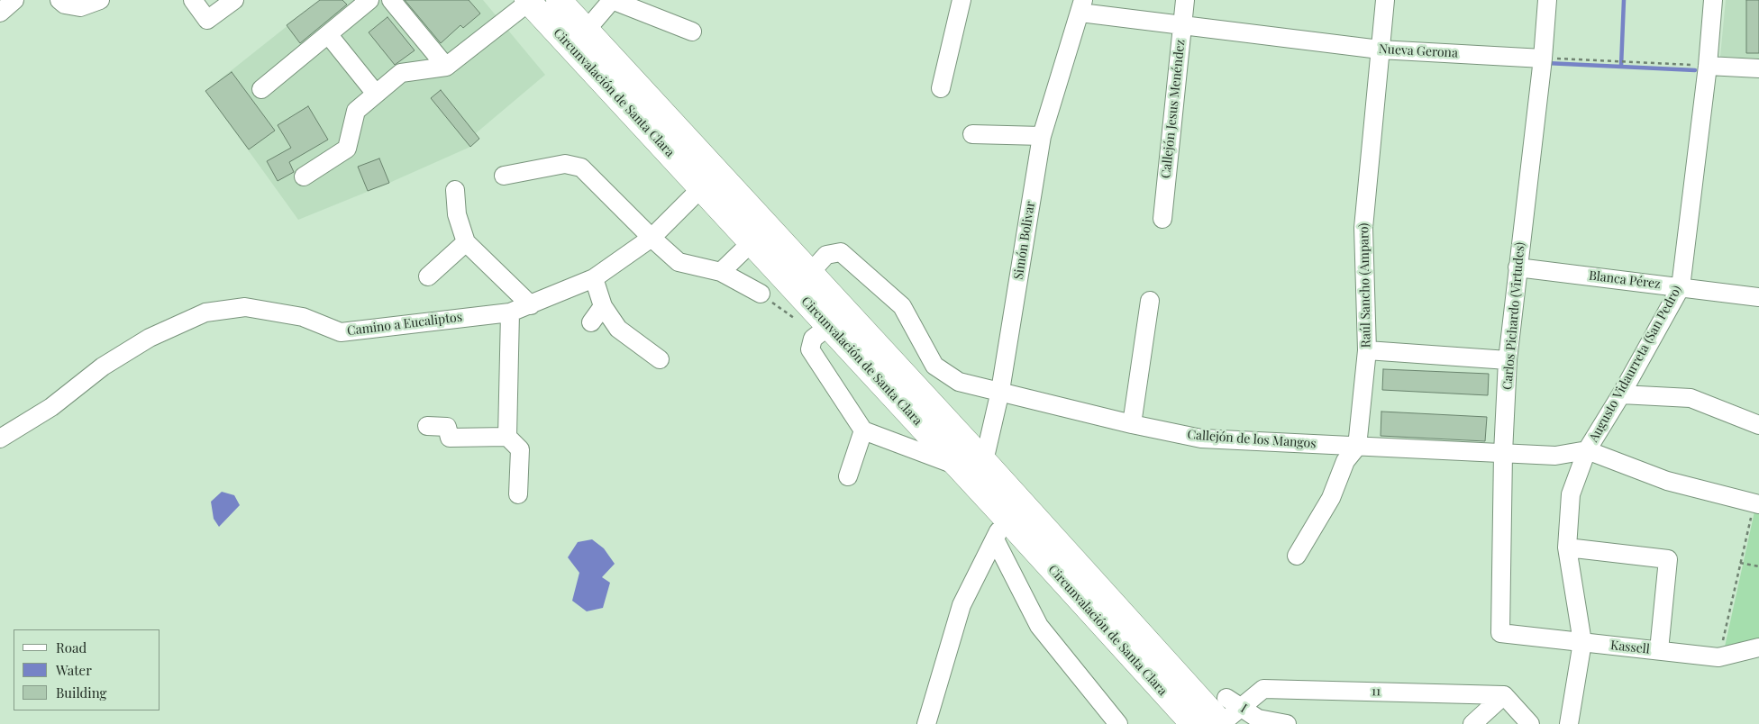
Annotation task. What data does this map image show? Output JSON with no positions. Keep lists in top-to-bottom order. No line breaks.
{"streets":{"highway":["Circunvalación de Santa Clara"],"street":["Nueva Gerona","Callejón Jesus Menéndez","Simón Bolivar","Blanca Pérez","Raúl Sancho (Amparo)","Carlos Pichardo (Virtudes)","Camino a Eucaliptos","Augusto Vidaurreta (San Pedro)","Callejón de los Mangos","Kassell","11","I"]},"crossings":[["Nueva Gerona","Callejón Jesus Menéndez"],["Nueva Gerona","Simón Bolivar"],["Nueva Gerona","Raúl Sancho (Amparo)"],["Nueva Gerona","Carlos Pichardo (Virtudes)"],["Circunvalación de Santa Clara","Simón Bolivar"],["Circunvalación de Santa Clara","Camino a Eucaliptos"],["Circunvalación de Santa Clara","Callejón de los Mangos"],["Circunvalación de Santa Clara","11"],["Simón Bolivar","Callejón de los Mangos"],["Blanca Pérez","Carlos Pichardo (Virtudes)"],["Blanca Pérez","Augusto Vidaurreta (San Pedro)"],["Raúl Sancho (Amparo)","Callejón de los Mangos"],["Carlos Pichardo (Virtudes)","Callejón de los Mangos"],["Carlos Pichardo (Virtudes)","Kassell"],["Augusto Vidaurreta (San Pedro)","Callejón de los Mangos"],["Augusto Vidaurreta (San Pedro)","Kassell"],["11","I"]],"legend":["Road","Water","Building"]}
